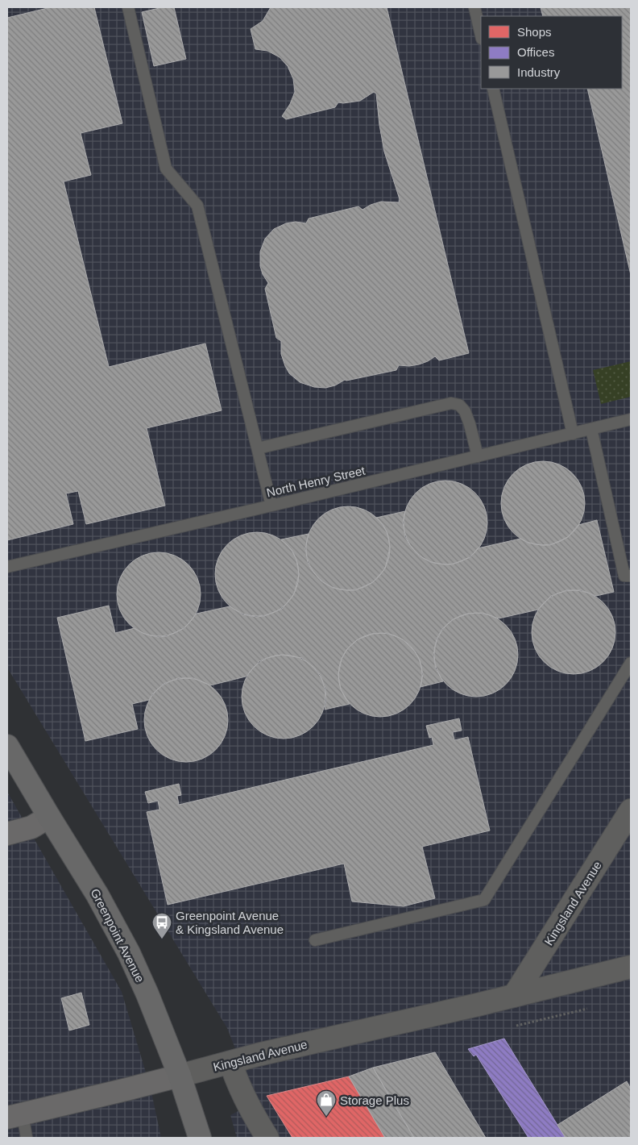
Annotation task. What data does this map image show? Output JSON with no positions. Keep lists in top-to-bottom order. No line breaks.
{"streets":{"main road":["Kingsland Avenue","Greenpoint Avenue"],"lane":["North Henry Street"]},"crossings":[["Kingsland Avenue","Greenpoint Avenue"]],"places":{"bus stop":["Greenpoint Avenue & Kingsland Avenue"],"shop":["Storage Plus"]},"legend":["Shops","Offices","Industry"]}
